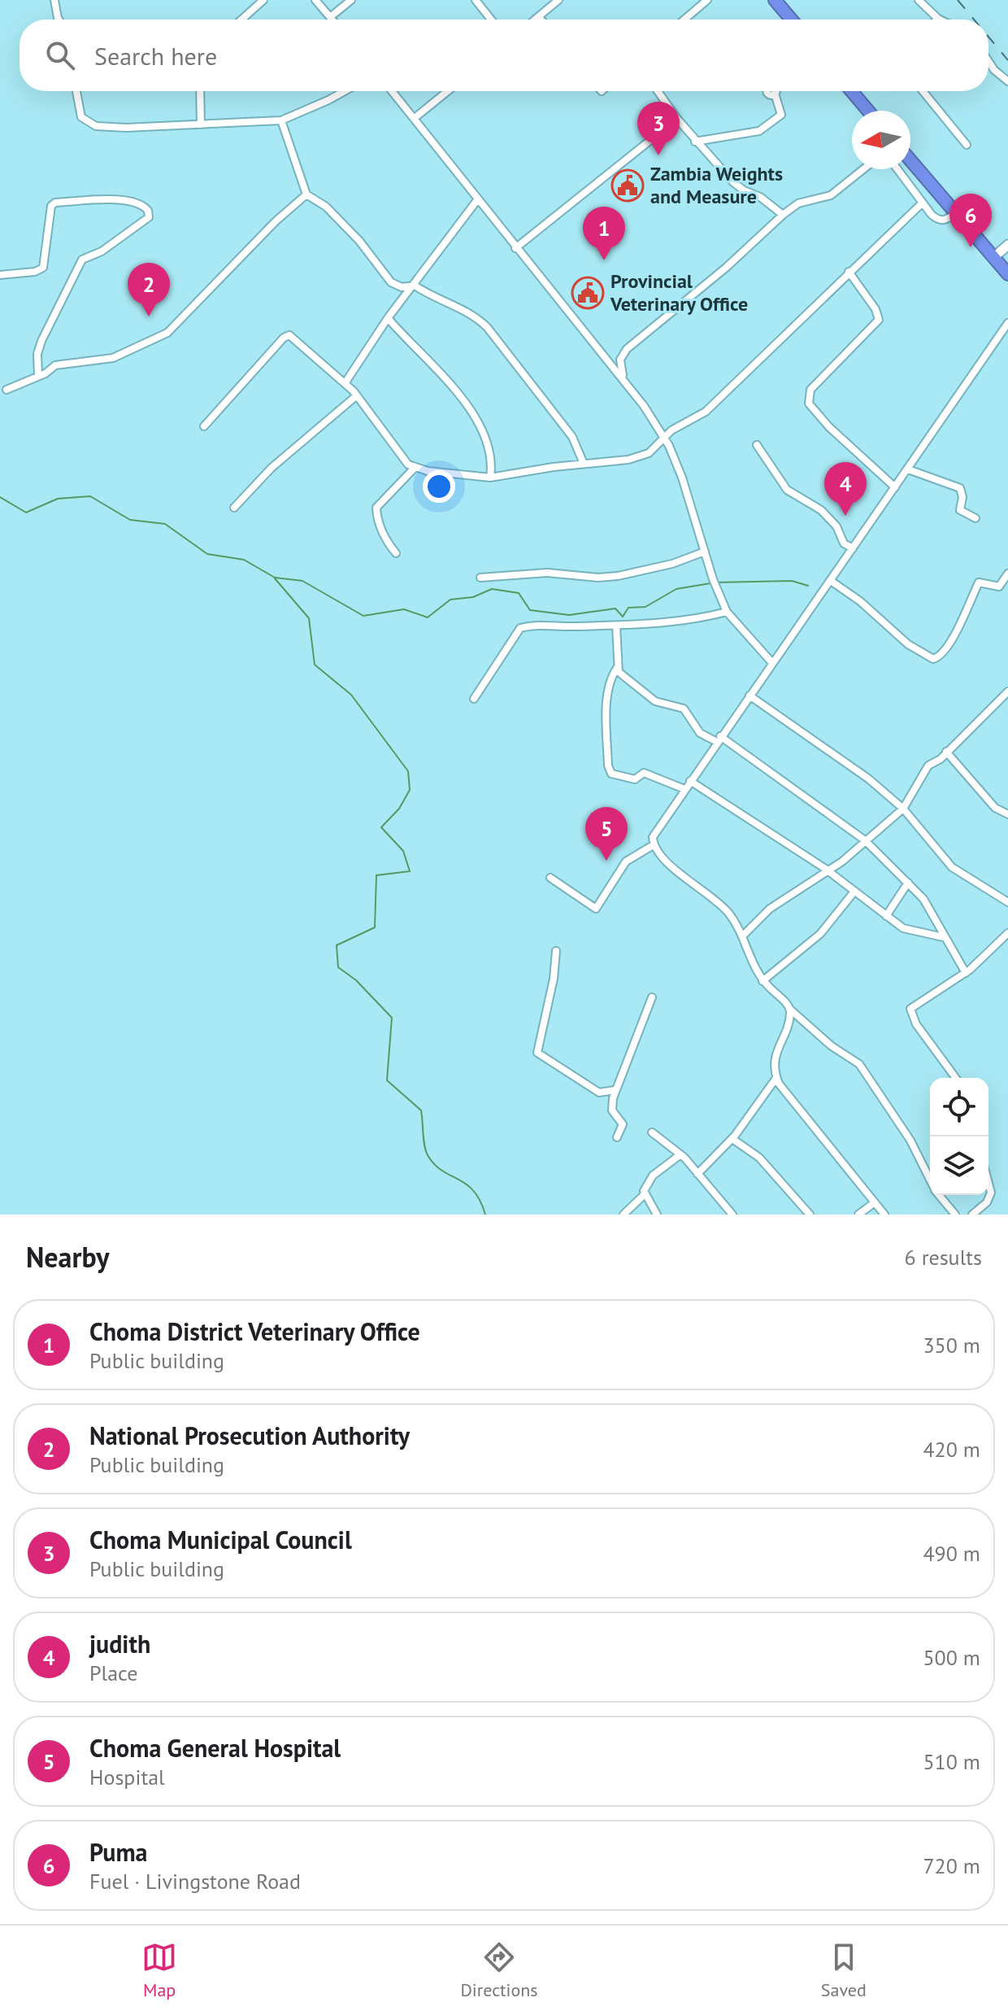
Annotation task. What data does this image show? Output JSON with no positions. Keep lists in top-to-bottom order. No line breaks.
{"places":{"public building":["Zambia Weights and Measure","Provincial Veterinary Office"]},"north":"left","page":{"search":"Search here","pins":["3","6","1","2","4","5"],"heading":["Nearby","6 results"],"list":[{"mark":"1","name":"Choma District Veterinary Office","note":"Public building","value":"350 m"},{"mark":"2","name":"National Prosecution Authority","note":"Public building","value":"420 m"},{"mark":"3","name":"Choma Municipal Council","note":"Public building","value":"490 m"},{"mark":"4","name":"judith","note":"Place","value":"500 m"},{"mark":"5","name":"Choma General Hospital","note":"Hospital","value":"510 m"},{"mark":"6","name":"Puma","note":"Fuel · Livingstone Road","value":"720 m"}],"nav":["Map","Directions","Saved"]}}
